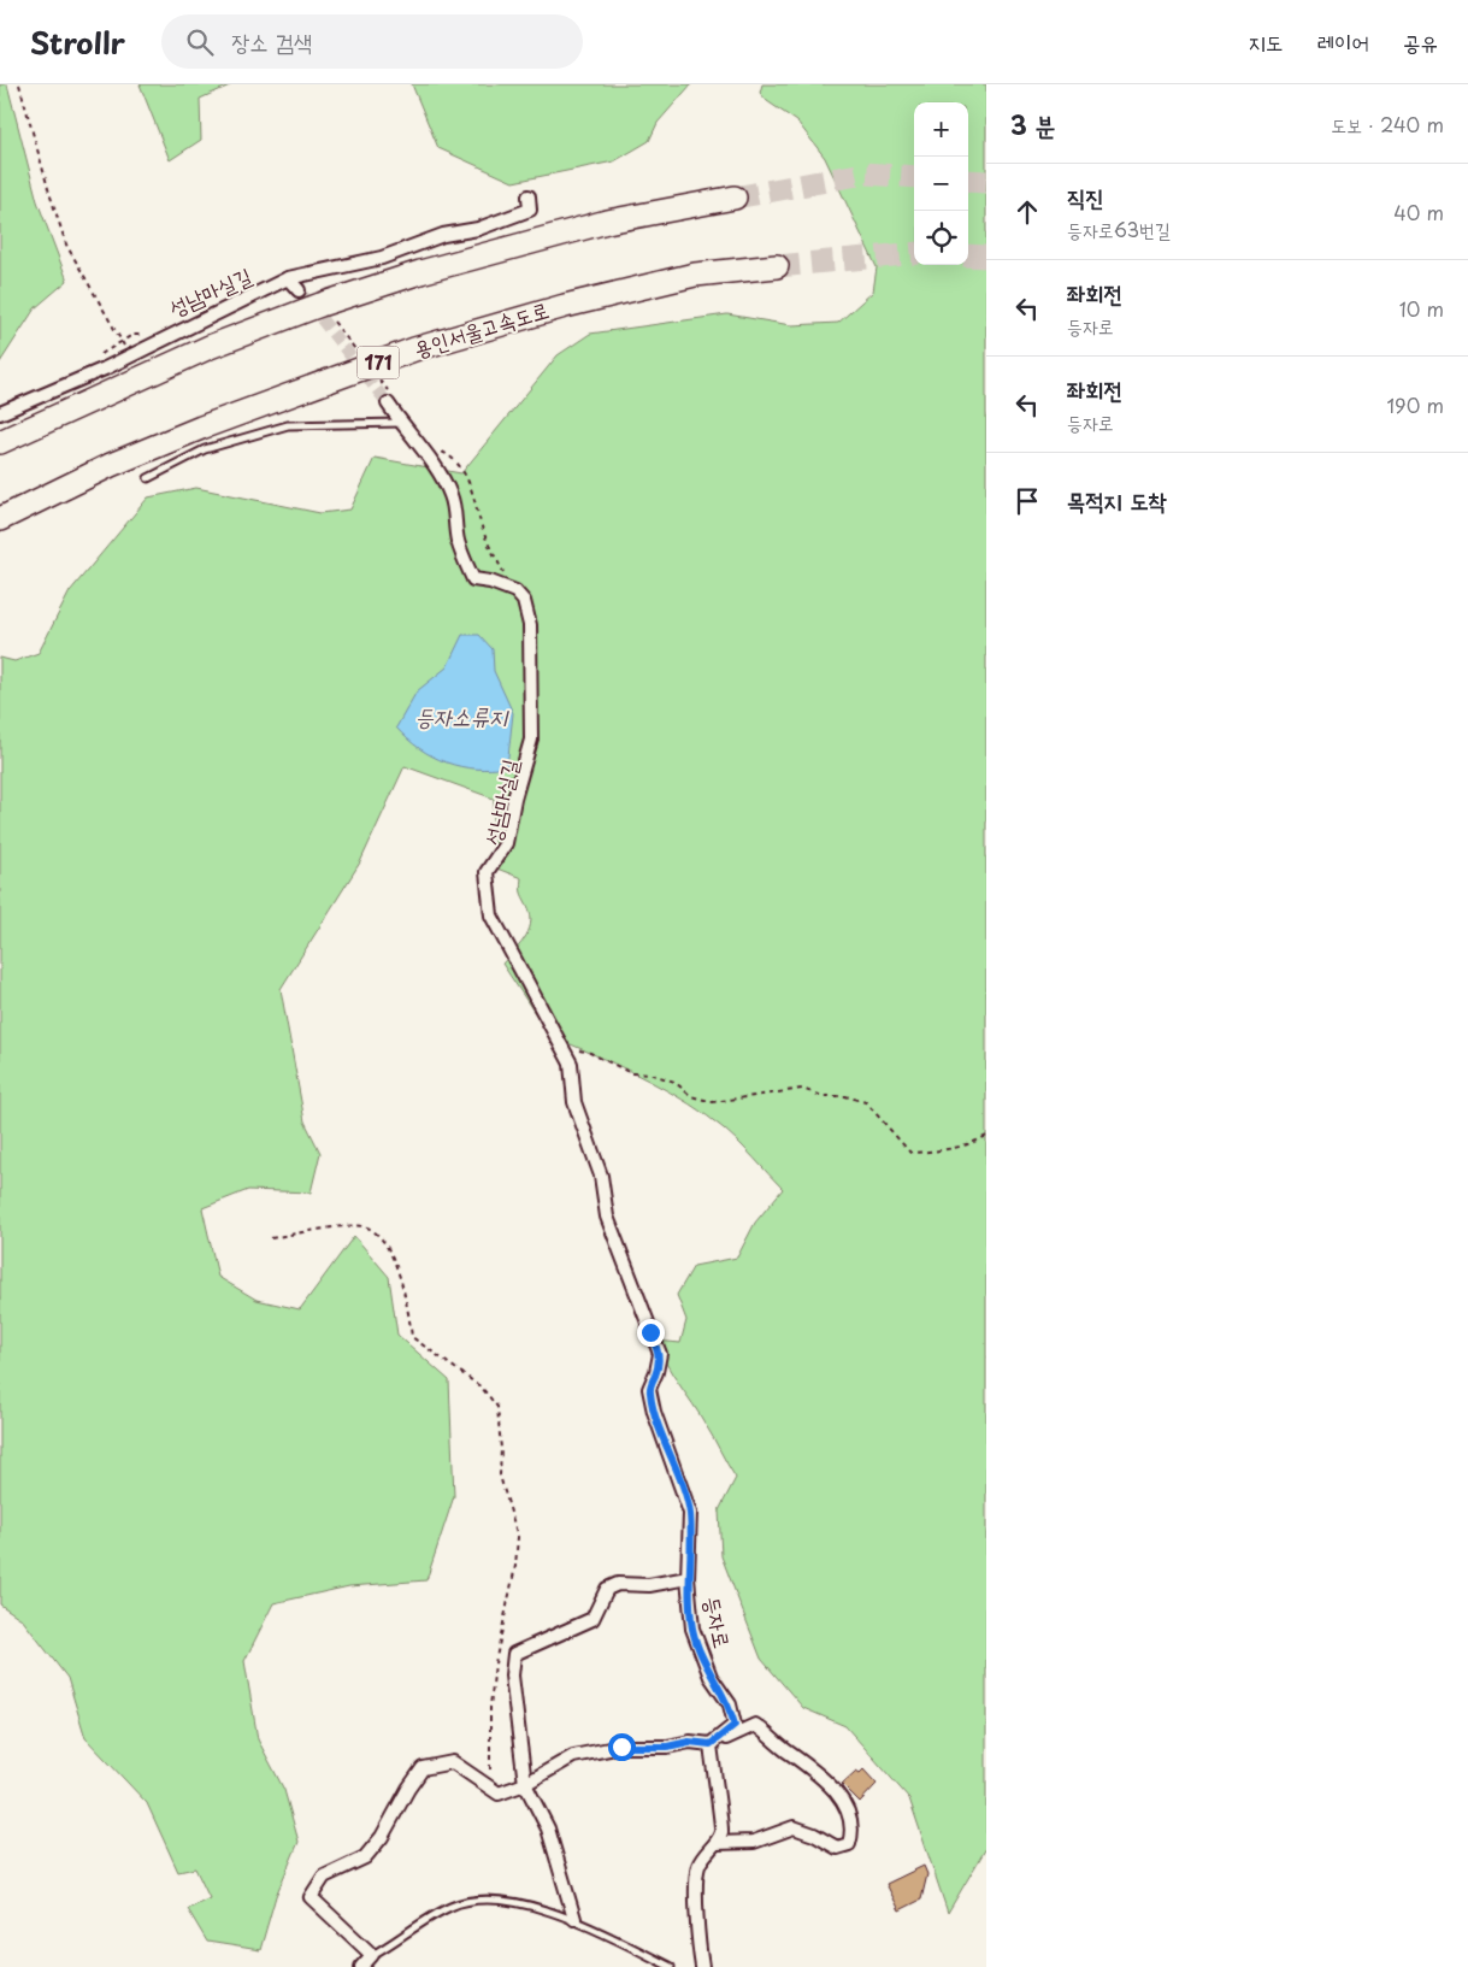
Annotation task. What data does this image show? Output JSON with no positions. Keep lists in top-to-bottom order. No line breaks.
{"streets":{"highway":["용인서울고속도로","171"],"street":["등자로"]},"water":["등자소류지"],"page":{"header":"Strollr","search":"장소 검색","nav":["지도","레이어","공유"],"heading":["3 분","도보 · 240 m"],"map_buttons":["+","−"],"list":[["직진","등자로63번길","40 m"],["좌회전","등자로","10 m"],["좌회전","등자로","190 m"],"목적지 도착"]}}
